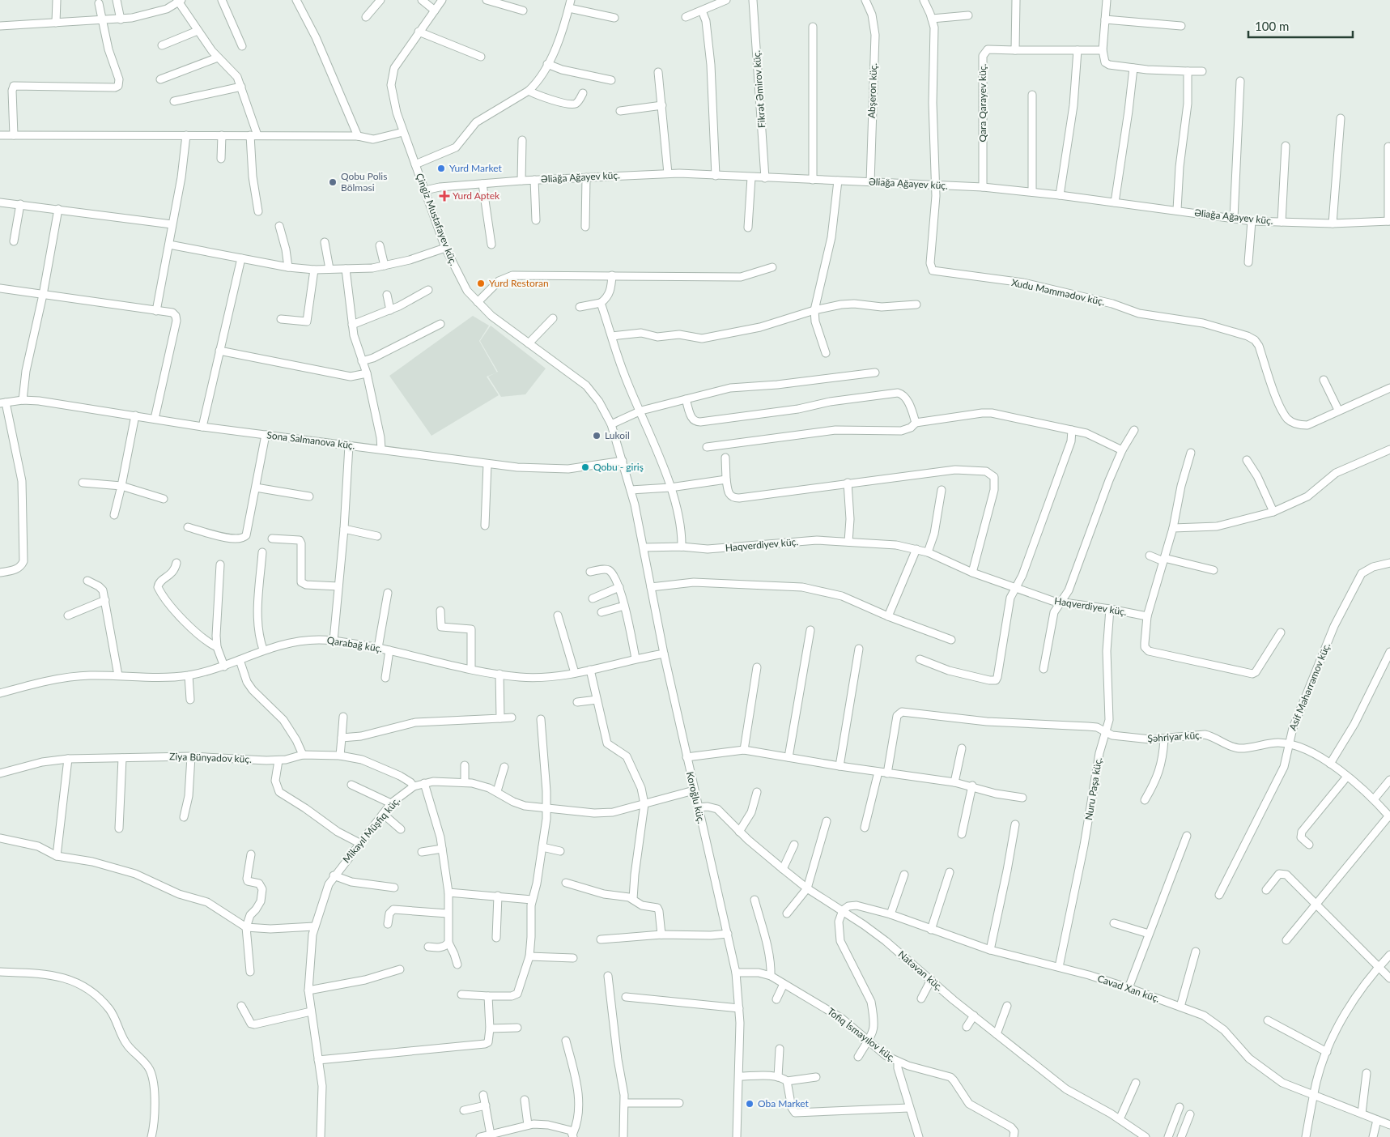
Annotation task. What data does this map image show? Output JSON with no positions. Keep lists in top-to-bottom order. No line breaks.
{"streets":{"street":["Fikrət Əmirov küç.","Abşeron küç.","Qara Qarayev küç.","Əliağa Ağayev küç.","Çingiz Mustafayev küç.","Xudu Məmmədov küç.","Sona Salmanova küç.","Haqverdiyev küç.","Qarabağ küç.","Asif Məhərrəmov küç.","Şəhriyar küç.","Ziya Bünyadov küç.","Nuru Paşa küç.","Koroğlu küç.","Mikayıl Müşfiq küç.","Natəvan küç.","Cavad Xan küç.","Tofiq İsmayılov küç."]},"crossings":[["Fikrət Əmirov küç.","Əliağa Ağayev küç."],["Abşeron küç.","Əliağa Ağayev küç."],["Qara Qarayev küç.","Əliağa Ağayev küç."],["Əliağa Ağayev küç.","Çingiz Mustafayev küç."],["Əliağa Ağayev küç.","Xudu Məmmədov küç."],["Çingiz Mustafayev küç.","Sona Salmanova küç."],["Çingiz Mustafayev küç.","Koroğlu küç."],["Sona Salmanova küç.","Koroğlu küç."],["Haqverdiyev küç.","Nuru Paşa küç."],["Haqverdiyev küç.","Koroğlu küç."],["Qarabağ küç.","Koroğlu küç."],["Asif Məhərrəmov küç.","Şəhriyar küç."],["Şəhriyar küç.","Nuru Paşa küç."],["Ziya Bünyadov küç.","Mikayıl Müşfiq küç."],["Nuru Paşa küç.","Cavad Xan küç."],["Koroğlu küç.","Mikayıl Müşfiq küç."],["Koroğlu küç.","Natəvan küç."],["Koroğlu küç.","Tofiq İsmayılov küç."],["Natəvan küç.","Cavad Xan küç."]],"places":{"other":["Yurd Market","Qobu Polis Bölməsi","Yurd Restoran","Lukoil","Qobu - giriş","Oba Market"],"health":["Yurd Aptek"]},"scale_bar":"100 m"}
